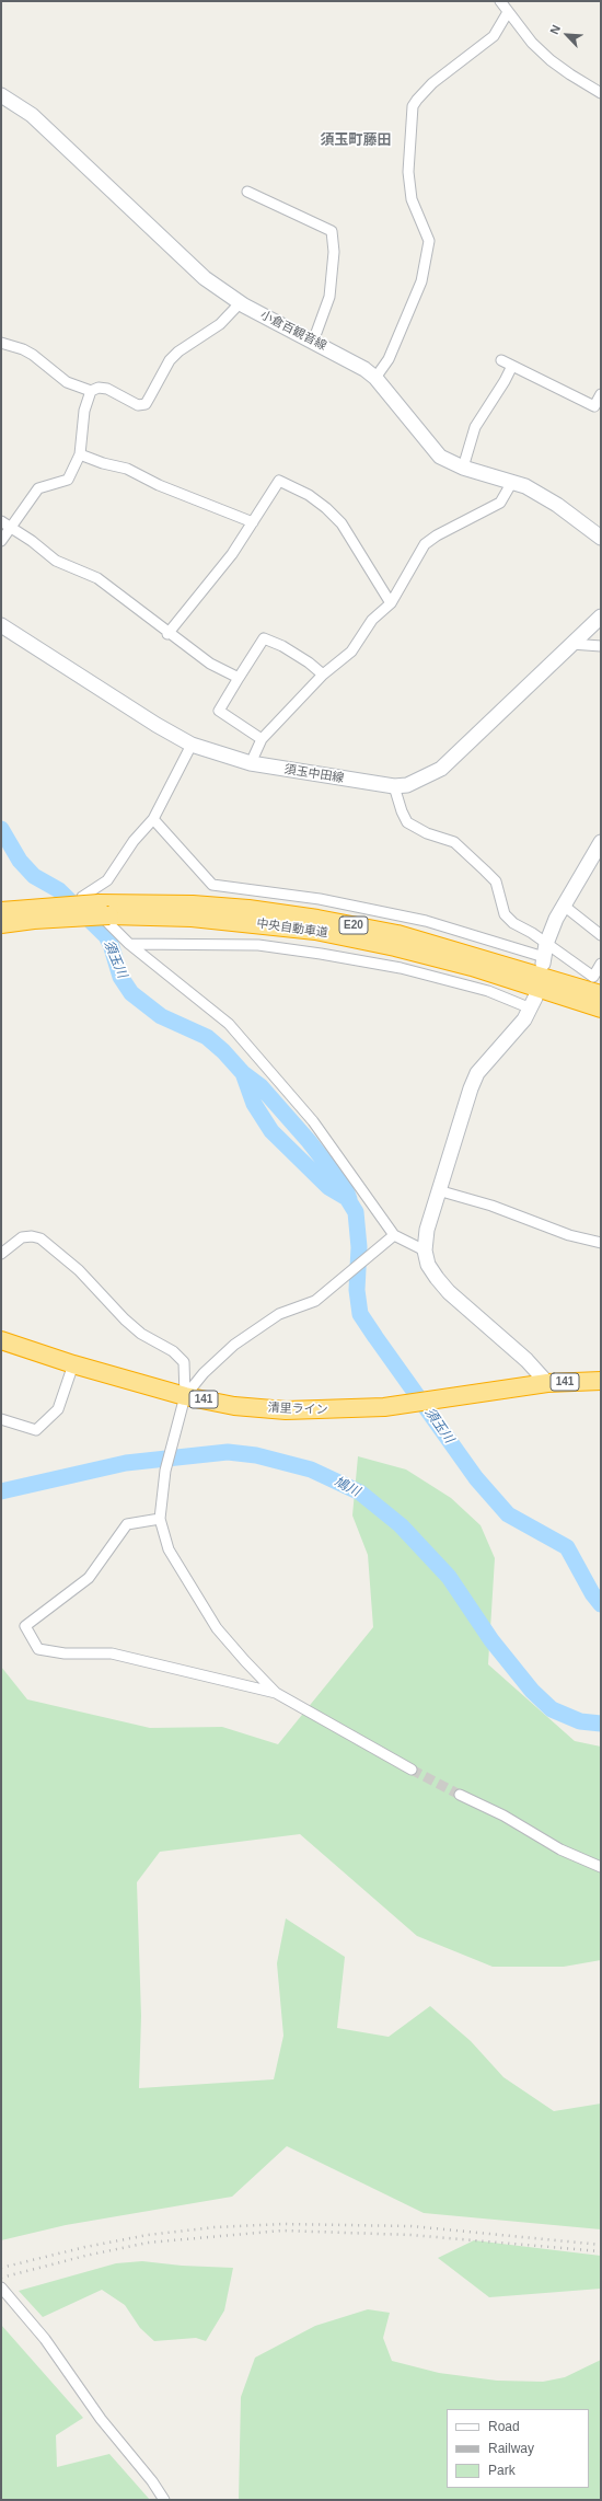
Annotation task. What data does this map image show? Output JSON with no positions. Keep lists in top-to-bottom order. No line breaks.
{"streets":{"highway":["E20","中央自動車道","141","清里ライン"],"main road":["小倉百観音線","須玉中田線"]},"districts":["須玉町藤田"],"water":["須玉川","鳩川"],"legend":["Road","Railway","Park"],"north":"top left"}
